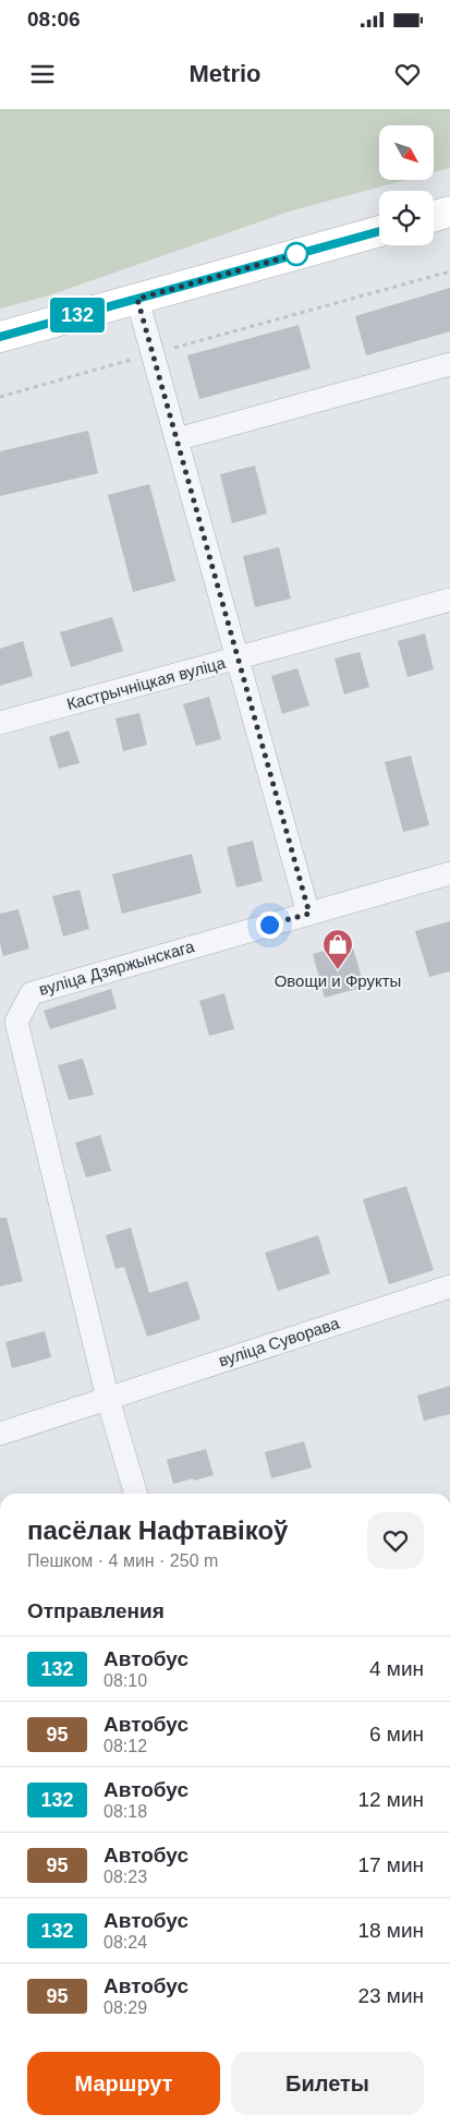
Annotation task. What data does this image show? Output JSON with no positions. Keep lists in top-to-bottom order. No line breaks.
{"streets":{"street":["Кастрычніцкая вуліца","вуліца Дзяржынскага","вуліца Суворава"]},"crossings":[["вуліца Дзяржынскага","вуліца Суворава"]],"places":{"shop":["Овощи и Фрукты"]},"lines":["bus line 132"],"north":"bottom right","page":{"status":"08:06","header":"Metrio","on_map":"132","heading":[["пасёлак Нафтавікоў","Пешком · 4 мин · 250 m"],"Отправления"],"list":[{"mark":"132","name":"Автобус","note":"08:10","value":"4 мин"},{"mark":"95","name":"Автобус","note":"08:12","value":"6 мин"},{"mark":"132","name":"Автобус","note":"08:18","value":"12 мин"},{"mark":"95","name":"Автобус","note":"08:23","value":"17 мин"},{"mark":"132","name":"Автобус","note":"08:24","value":"18 мин"},{"mark":"95","name":"Автобус","note":"08:29","value":"23 мин"}],"buttons":["Маршрут","Билеты"]}}
